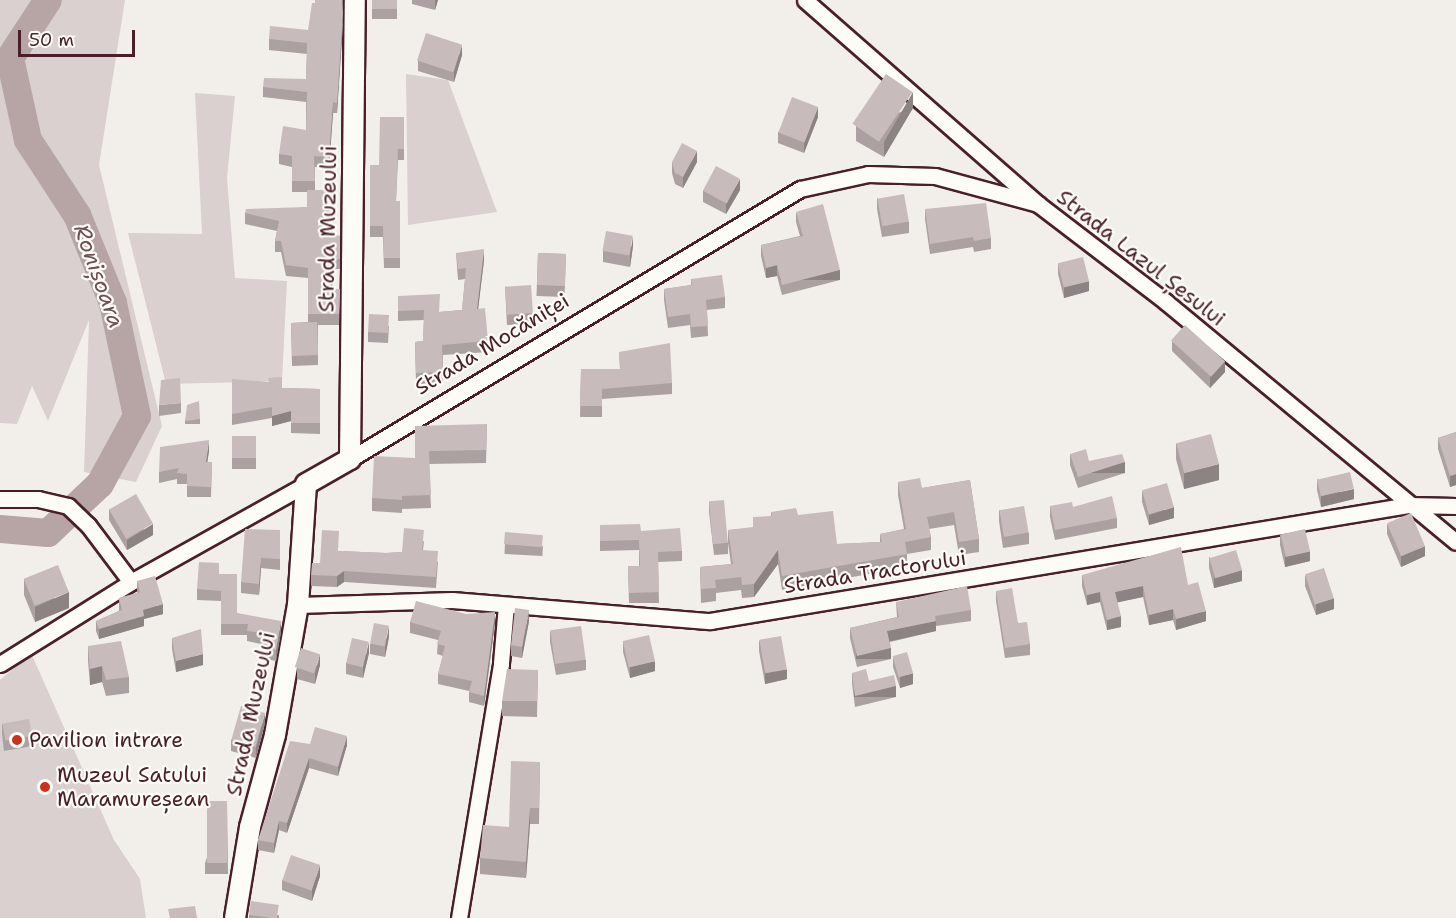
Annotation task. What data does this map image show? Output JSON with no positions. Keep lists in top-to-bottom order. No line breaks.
{"streets":{"street":["Strada Muzeului","Strada Lazul Șesului","Strada Mocăniței","Strada Tractorului"]},"crossings":[["Strada Muzeului","Strada Mocăniței"],["Strada Muzeului","Strada Tractorului"],["Strada Lazul Șesului","Strada Mocăniței"],["Strada Lazul Șesului","Strada Tractorului"]],"water":["Ronișoara"],"places":["Pavilion intrare","Muzeul Satului Maramureșean"],"scale_bar":"50 m"}
